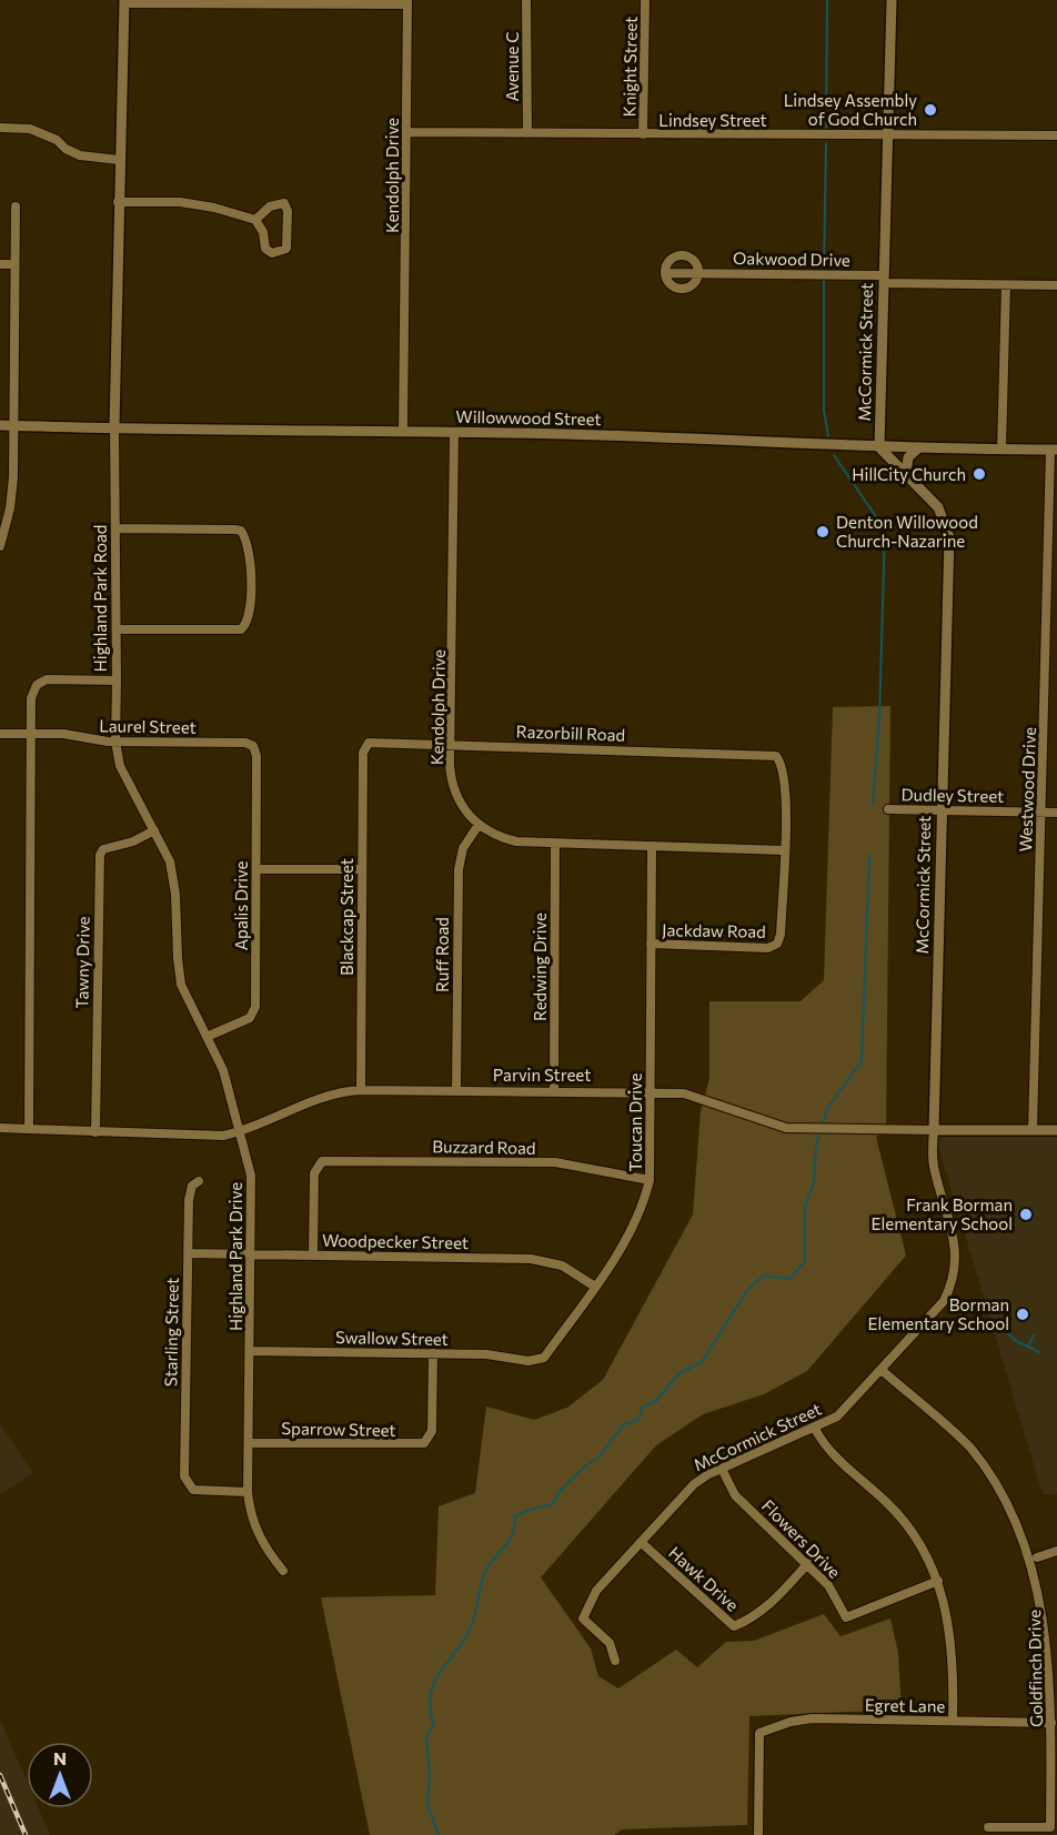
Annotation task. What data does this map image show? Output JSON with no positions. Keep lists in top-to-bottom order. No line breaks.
{"streets":{"street":["Avenue C","Knight Street","Lindsey Street","Kendolph Drive","Oakwood Drive","McCormick Street","Willowwood Street","Highland Park Road","Laurel Street","Razorbill Road","Westwood Drive","Dudley Street","Apalis Drive","Blackcap Street","Jackdaw Road","Ruff Road","Tawny Drive","Redwing Drive","Parvin Street","Toucan Drive","Buzzard Road","Woodpecker Street","Highland Park Drive","Starling Street","Swallow Street","Sparrow Street","Flowers Drive","Hawk Drive","Goldfinch Drive","Egret Lane"]},"crossings":[["Avenue C","Lindsey Street"],["Knight Street","Lindsey Street"],["Lindsey Street","Kendolph Drive"],["Lindsey Street","McCormick Street"],["Kendolph Drive","Willowwood Street"],["Kendolph Drive","Razorbill Road"],["Kendolph Drive","Jackdaw Road"],["Kendolph Drive","Ruff Road"],["Kendolph Drive","Redwing Drive"],["Kendolph Drive","Toucan Drive"],["Oakwood Drive","McCormick Street"],["McCormick Street","Willowwood Street"],["McCormick Street","Dudley Street"],["McCormick Street","Parvin Street"],["McCormick Street","Flowers Drive"],["McCormick Street","Hawk Drive"],["McCormick Street","Goldfinch Drive"],["Willowwood Street","Highland Park Road"],["Willowwood Street","Westwood Drive"],["Highland Park Road","Laurel Street"],["Highland Park Road","Parvin Street"],["Highland Park Road","Highland Park Drive"],["Laurel Street","Apalis Drive"],["Laurel Street","Highland Park Drive"],["Razorbill Road","Blackcap Street"],["Razorbill Road","Jackdaw Road"],["Westwood Drive","Dudley Street"],["Westwood Drive","Parvin Street"],["Apalis Drive","Highland Park Drive"],["Blackcap Street","Parvin Street"],["Jackdaw Road","Toucan Drive"],["Ruff Road","Parvin Street"],["Tawny Drive","Parvin Street"],["Tawny Drive","Highland Park Drive"],["Redwing Drive","Parvin Street"],["Parvin Street","Toucan Drive"],["Parvin Street","Highland Park Drive"],["Toucan Drive","Buzzard Road"],["Toucan Drive","Woodpecker Street"],["Toucan Drive","Swallow Street"],["Buzzard Road","Woodpecker Street"],["Woodpecker Street","Highland Park Drive"],["Woodpecker Street","Starling Street"],["Highland Park Drive","Starling Street"],["Highland Park Drive","Swallow Street"],["Highland Park Drive","Sparrow Street"],["Swallow Street","Sparrow Street"],["Flowers Drive","Hawk Drive"],["Goldfinch Drive","Egret Lane"]],"places":["Lindsey Assembly of God Church","HillCity Church","Denton Willowood Church-Nazarine","Frank Borman Elementary School","Borman Elementary School"],"north":"top"}
